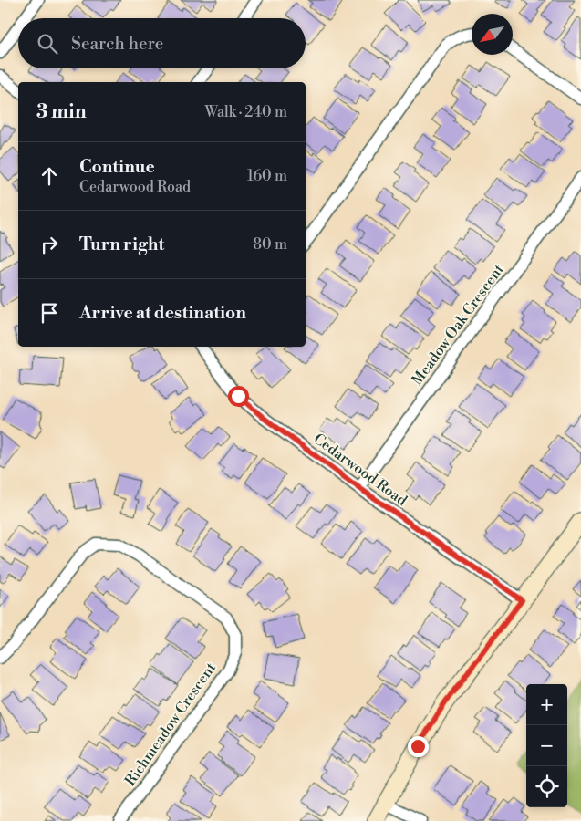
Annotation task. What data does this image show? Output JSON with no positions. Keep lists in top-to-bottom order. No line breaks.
{"streets":{"street":["Meadow Oak Crescent","Cedarwood Road","Richmeadow Crescent"]},"crossings":[["Meadow Oak Crescent","Cedarwood Road"]],"north":"bottom left","page":{"search":"Search here","heading":["3 min","Walk · 240 m"],"list":[["Continue","Cedarwood Road","160 m"],["Turn right","80 m"],"Arrive at destination"],"map_buttons":["+","−"]}}
